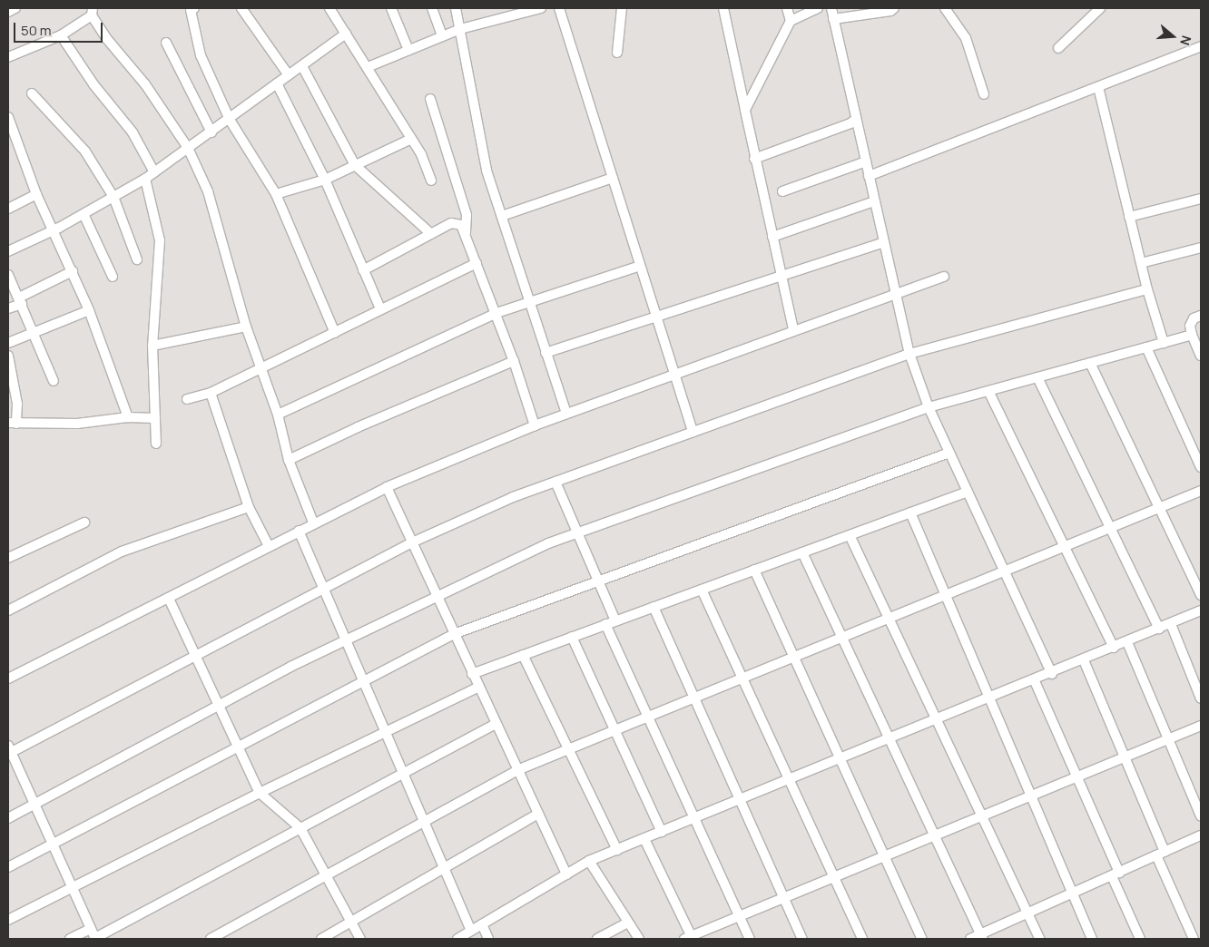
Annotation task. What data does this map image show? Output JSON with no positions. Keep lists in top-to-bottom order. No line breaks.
{"scale_bar":"50 m","north":"right"}
